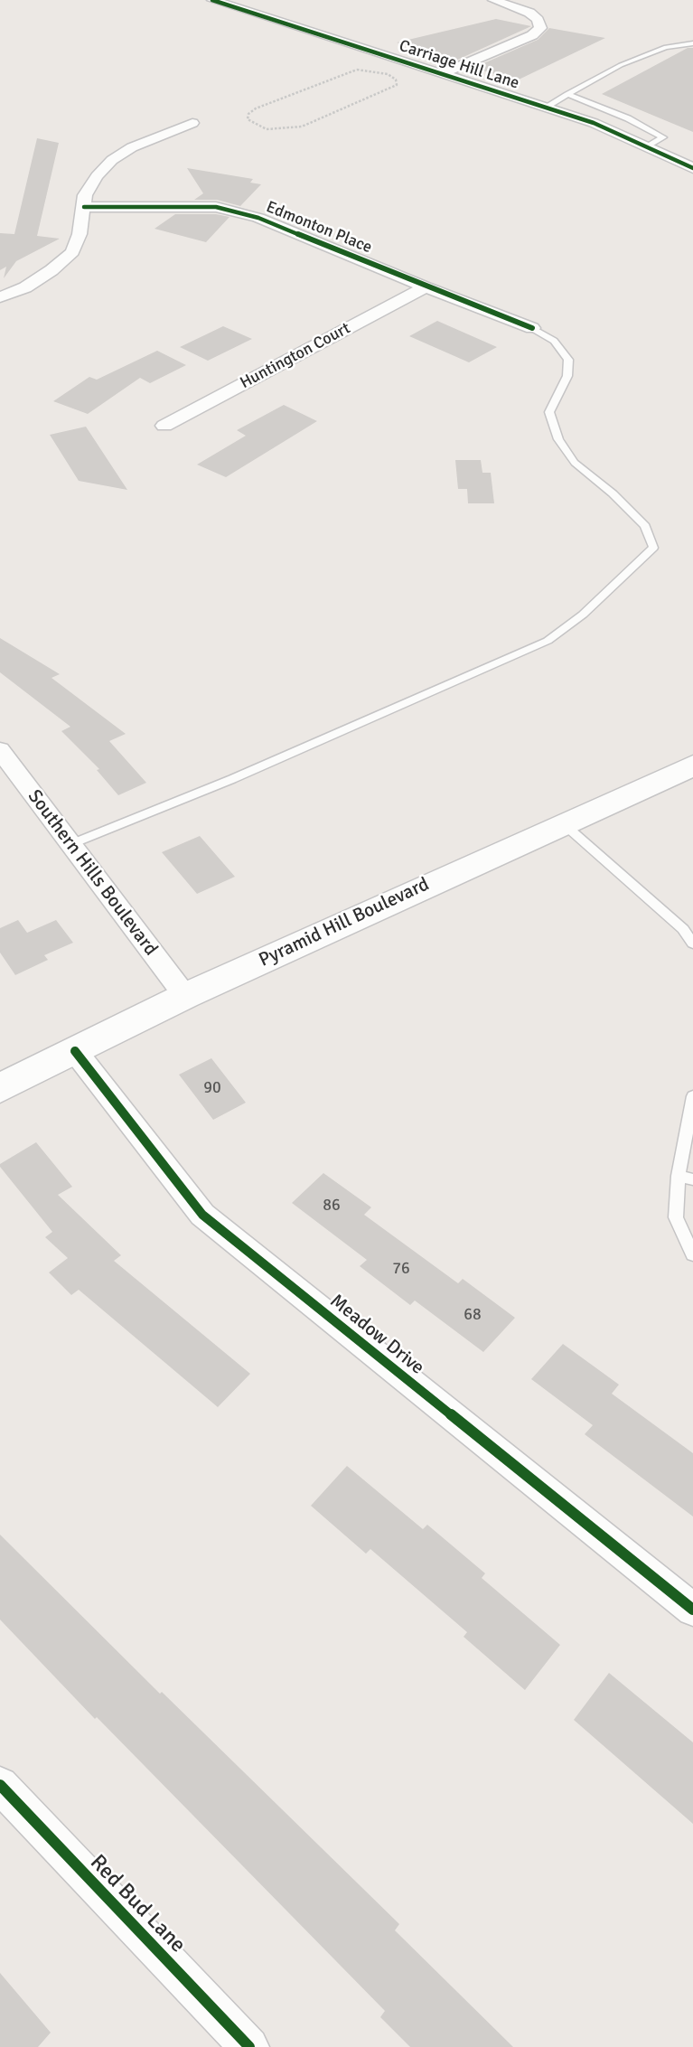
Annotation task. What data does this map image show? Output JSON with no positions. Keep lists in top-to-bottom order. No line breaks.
{"streets":{"main road":["Pyramid Hill Boulevard"],"street":["Carriage Hill Lane","Edmonton Place","Huntington Court","Southern Hills Boulevard","Meadow Drive","Red Bud Lane"]},"crossings":[["Edmonton Place","Huntington Court"],["Southern Hills Boulevard","Pyramid Hill Boulevard"],["Pyramid Hill Boulevard","Meadow Drive"]],"house_numbers":["90","86","76","68"]}
